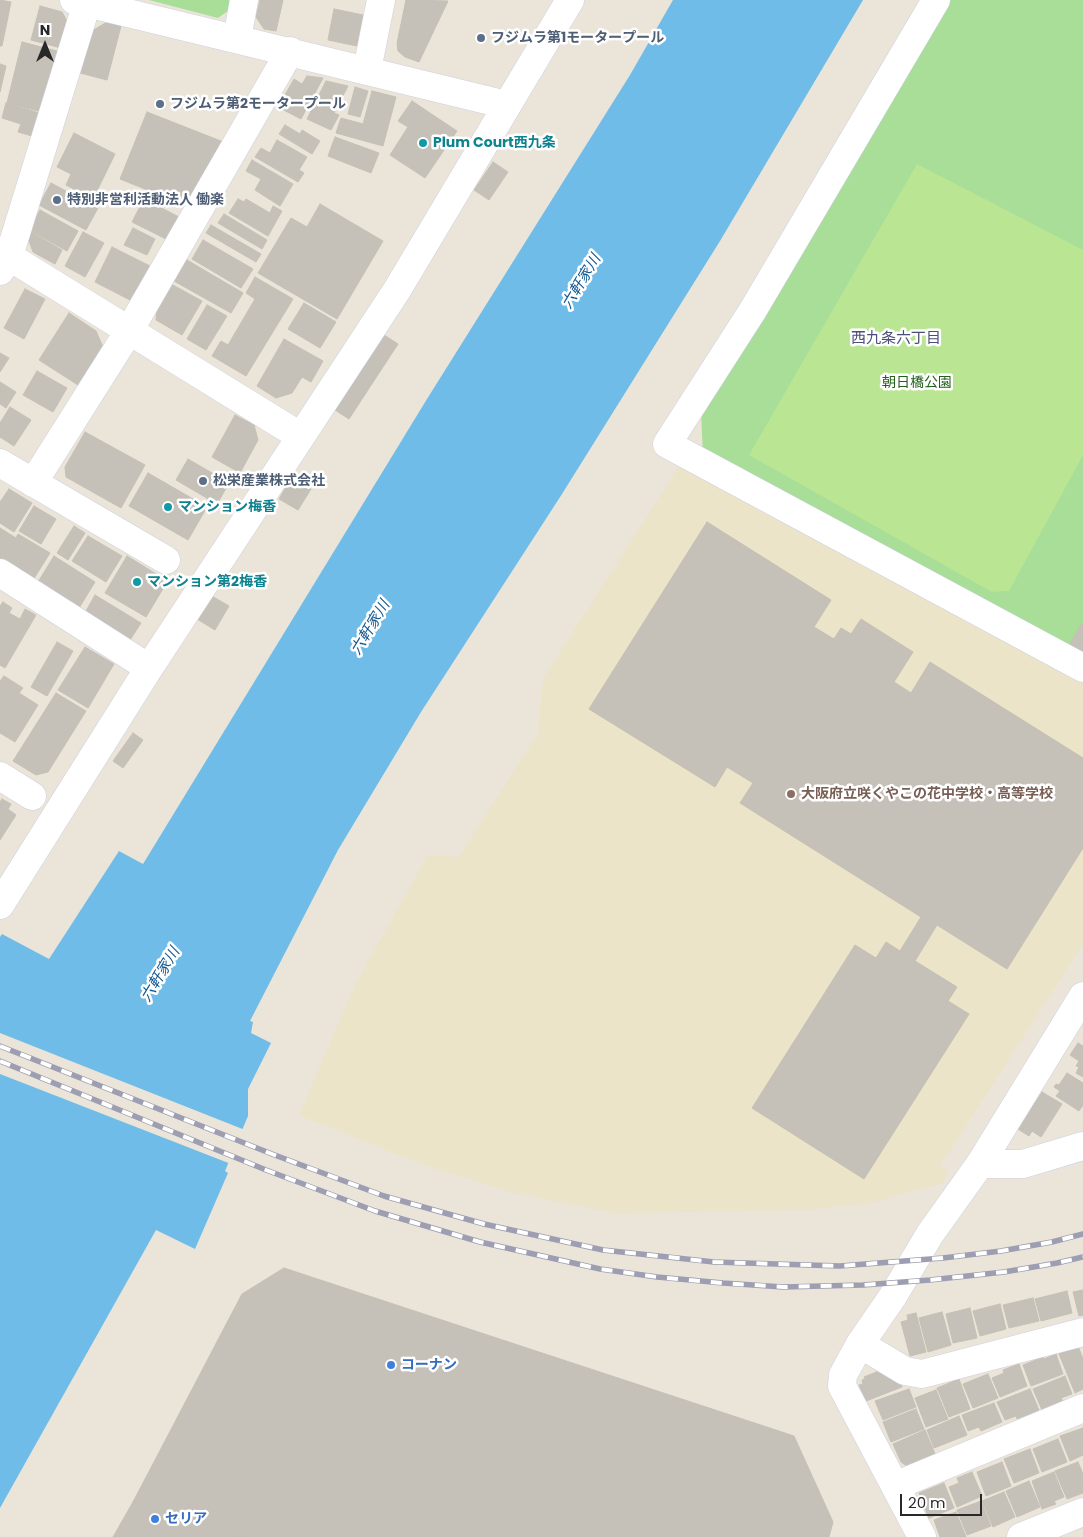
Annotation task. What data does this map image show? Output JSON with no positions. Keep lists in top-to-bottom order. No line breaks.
{"districts":["西九条六丁目"],"water":["六軒家川"],"parks":["朝日橋公園"],"places":["フジムラ第1モータープール","フジムラ第2モータープール","Plum Court西九条","特別非営利活動法人 働楽","松栄産業株式会社","マンション梅香","マンション第2梅香","大阪府立咲くやこの花中学校・高等学校","コーナン","セリア"],"scale_bar":"20 m","north":"top"}
